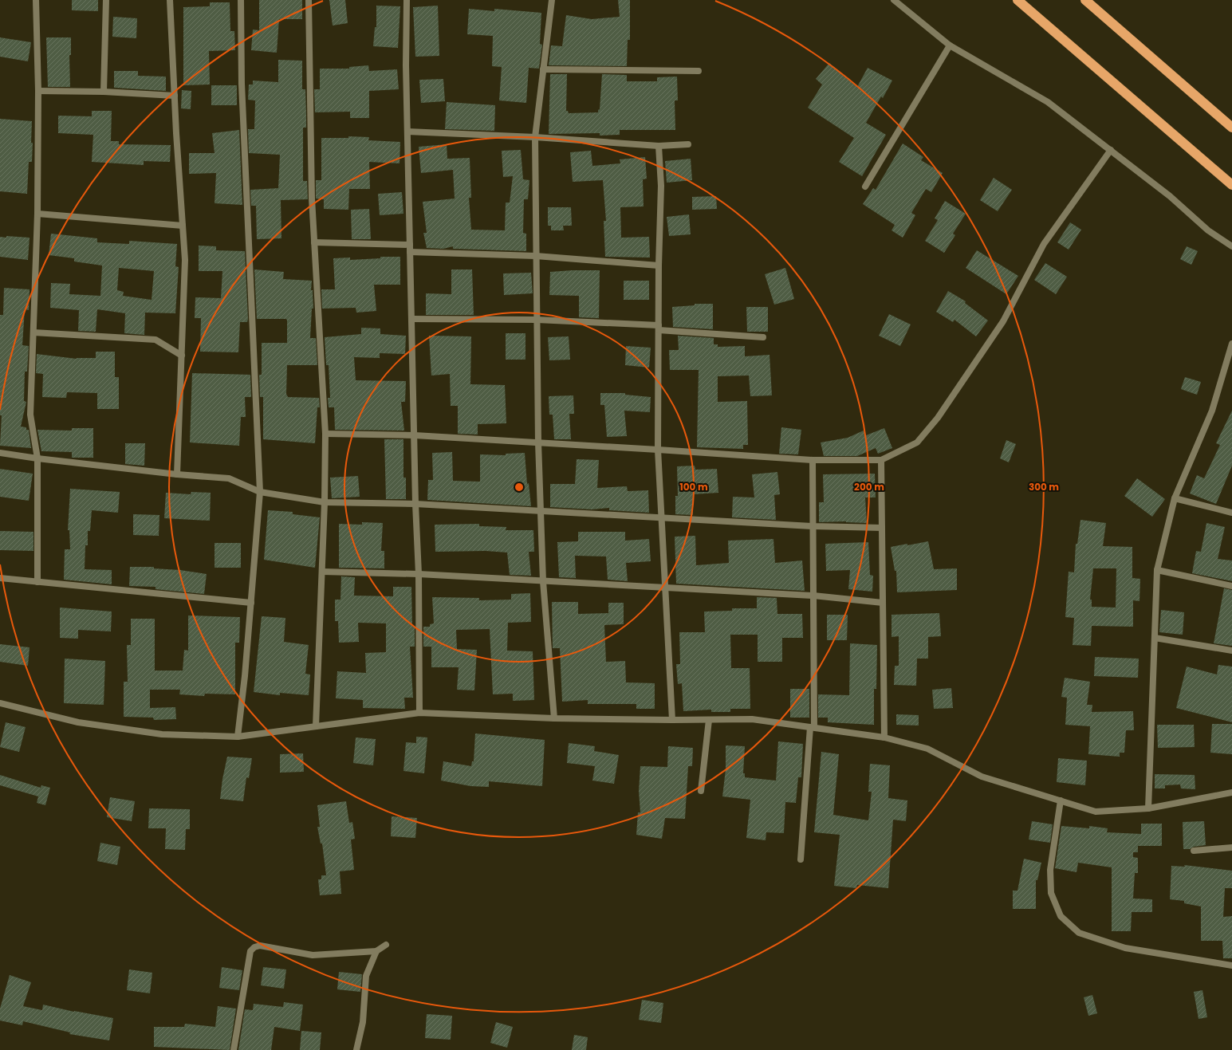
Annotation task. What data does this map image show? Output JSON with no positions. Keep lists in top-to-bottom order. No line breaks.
{"rings":["100 m","200 m","300 m"]}
